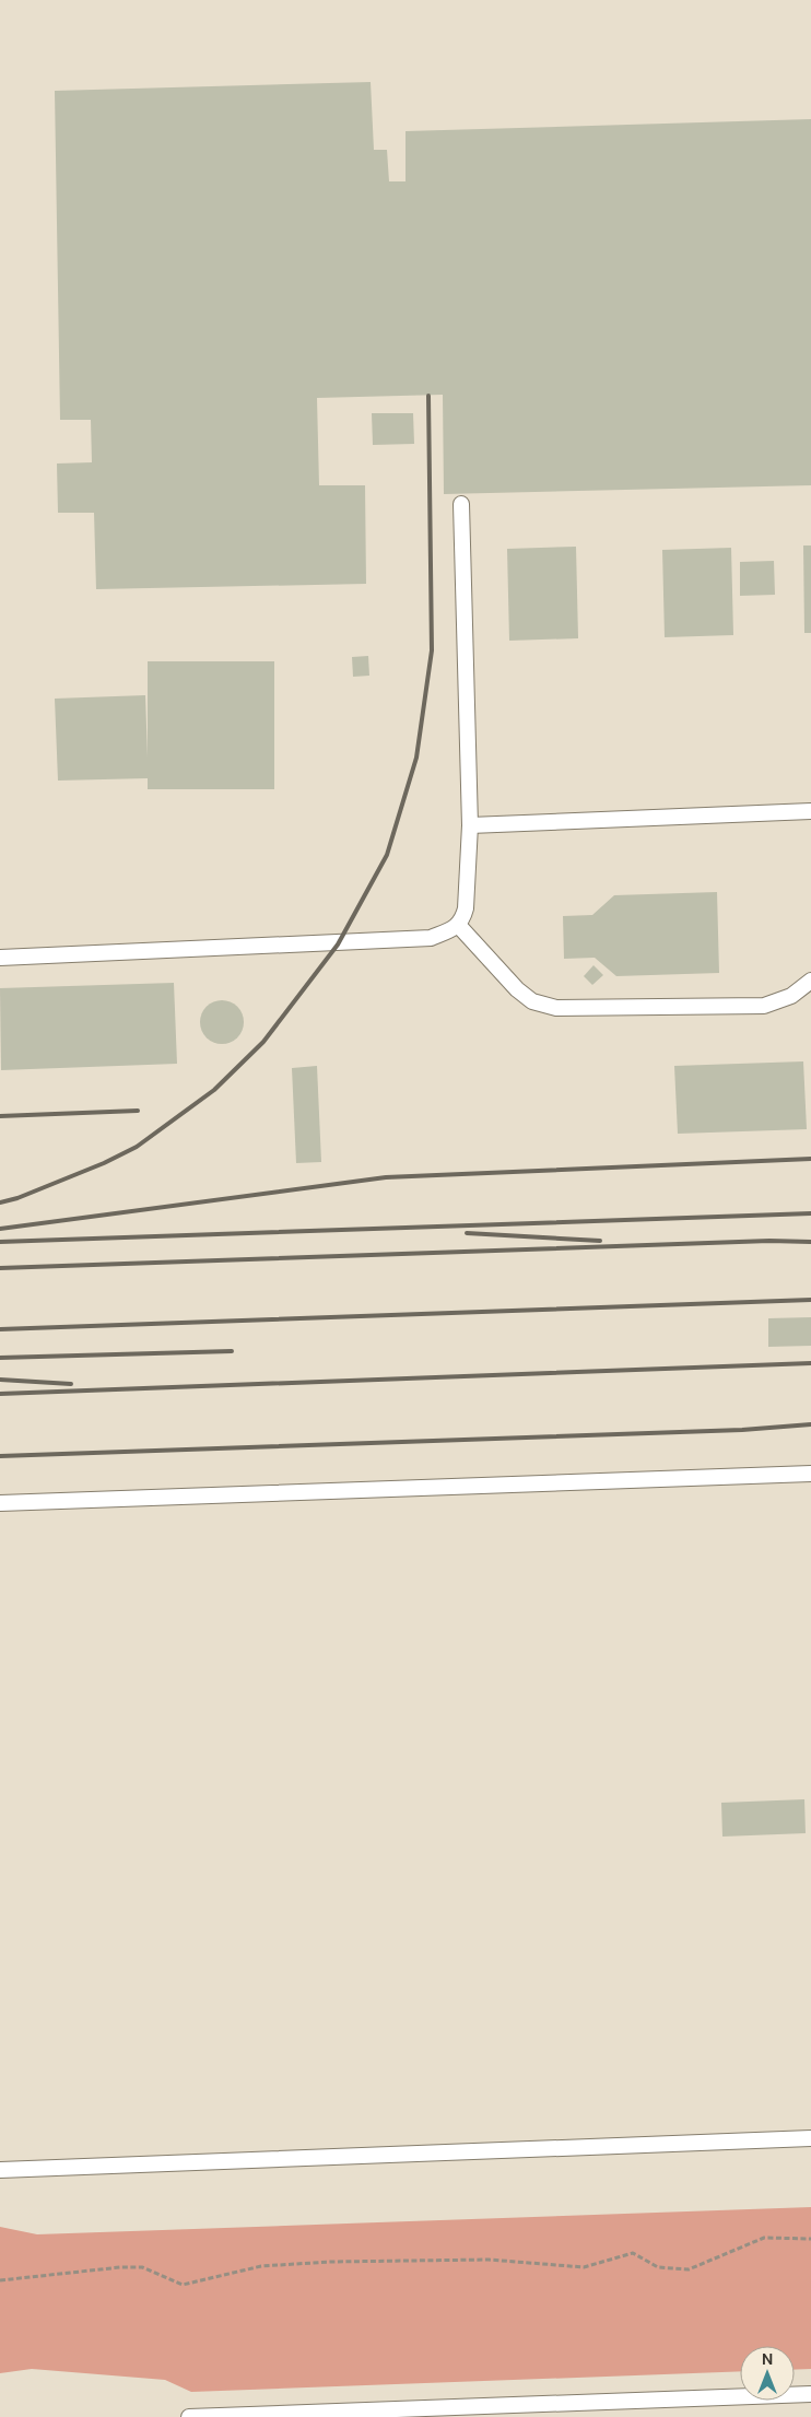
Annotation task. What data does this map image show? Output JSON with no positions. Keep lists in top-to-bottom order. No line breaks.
{"north":"top"}
